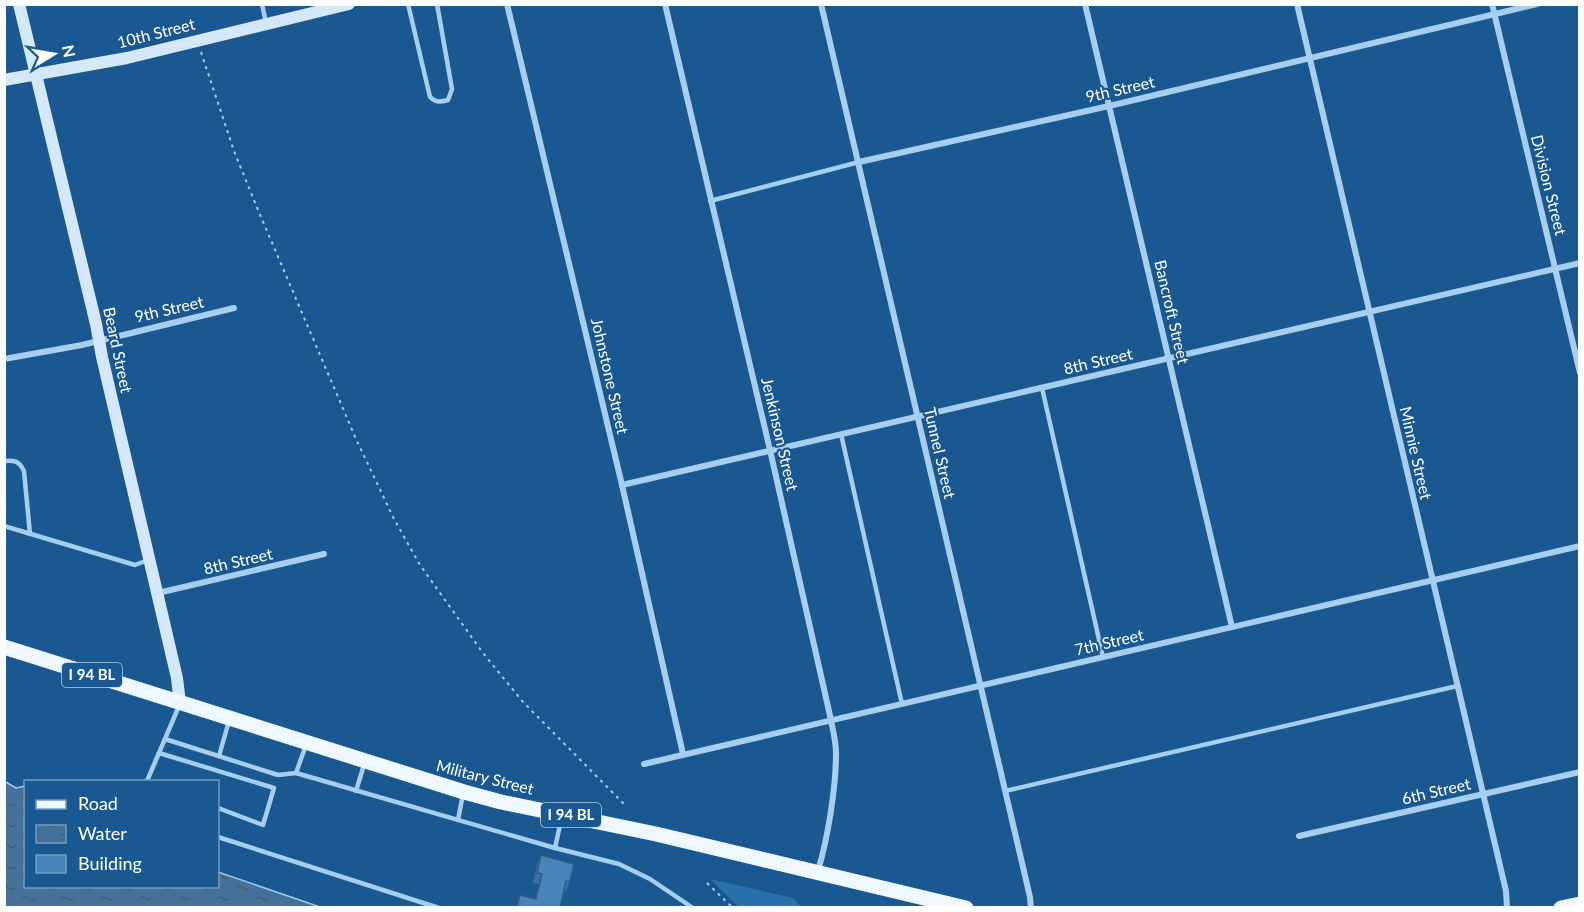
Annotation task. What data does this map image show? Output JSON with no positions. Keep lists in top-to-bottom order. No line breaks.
{"streets":{"main road":["I 94 BL","Military Street"],"street":["10th Street","9th Street","Division Street","Bancroft Street","Beard Street","8th Street","Johnstone Street","Jenkinson Street","Tunnel Street","Minnie Street","7th Street","6th Street"]},"crossings":[["10th Street","Beard Street"],["9th Street","Division Street"],["9th Street","Bancroft Street"],["9th Street","Beard Street"],["9th Street","Jenkinson Street"],["9th Street","Tunnel Street"],["9th Street","Minnie Street"],["Division Street","8th Street"],["Bancroft Street","8th Street"],["Bancroft Street","7th Street"],["Beard Street","8th Street"],["Beard Street","Military Street"],["8th Street","Johnstone Street"],["8th Street","Jenkinson Street"],["8th Street","Tunnel Street"],["8th Street","Minnie Street"],["Johnstone Street","7th Street"],["Jenkinson Street","7th Street"],["Jenkinson Street","Military Street"],["Tunnel Street","7th Street"],["Minnie Street","7th Street"],["Minnie Street","6th Street"]],"legend":["Road","Water","Building"],"north":"right"}
